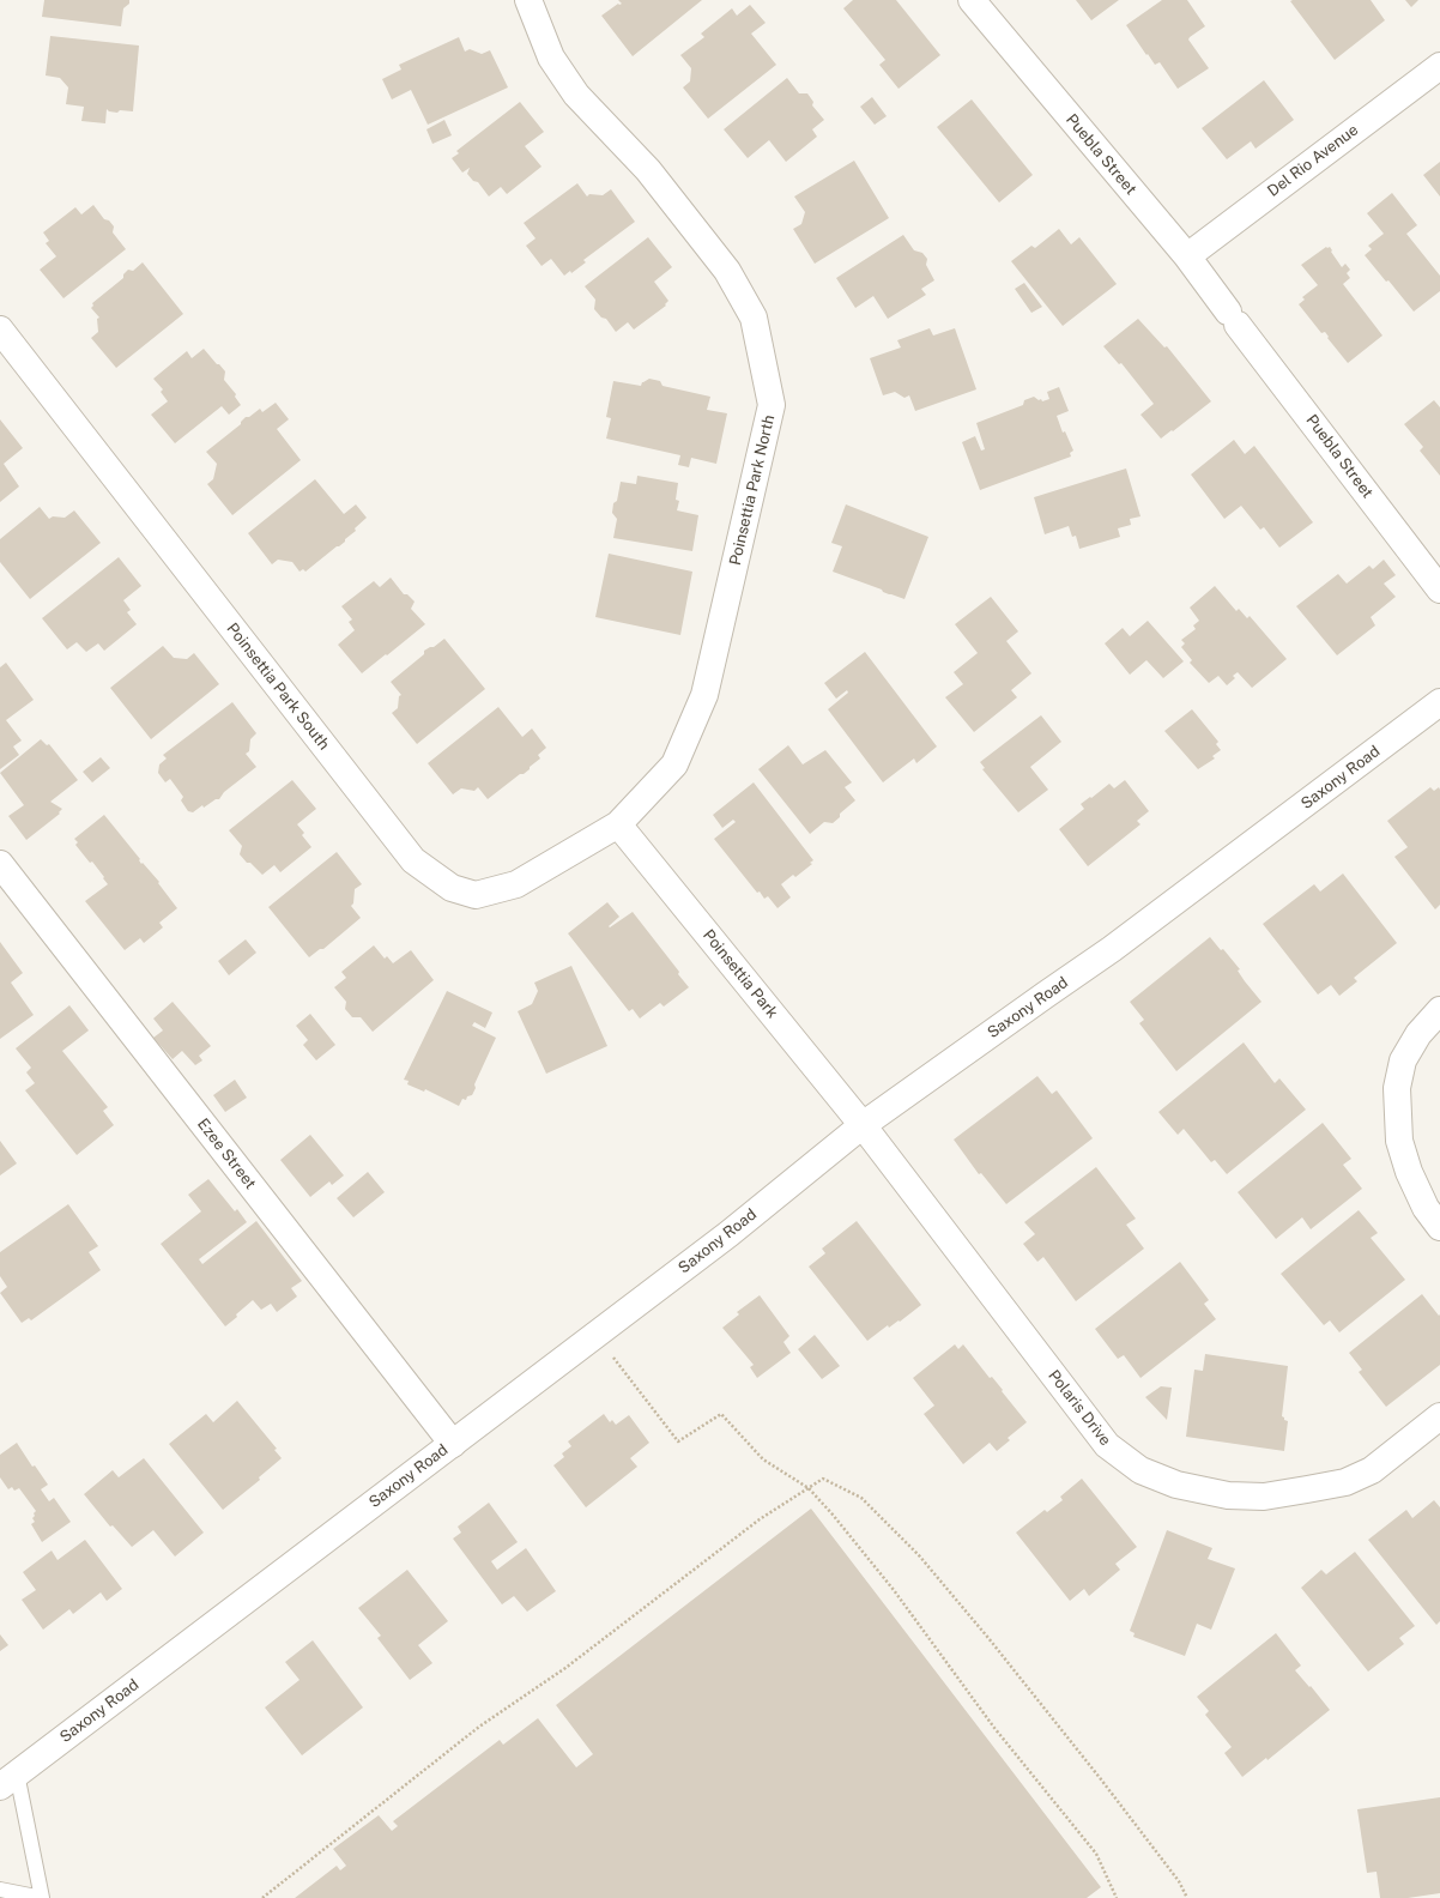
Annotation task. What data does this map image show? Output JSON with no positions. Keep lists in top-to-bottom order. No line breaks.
{"streets":{"street":["Puebla Street","Del Rio Avenue","Poinsettia Park North","Poinsettia Park South","Saxony Road","Poinsettia Park","Ezee Street","Polaris Drive"]},"crossings":[["Puebla Street","Del Rio Avenue"],["Poinsettia Park North","Poinsettia Park South"],["Poinsettia Park North","Poinsettia Park"],["Poinsettia Park South","Poinsettia Park"],["Saxony Road","Poinsettia Park"],["Saxony Road","Ezee Street"],["Saxony Road","Polaris Drive"],["Poinsettia Park","Polaris Drive"]]}
